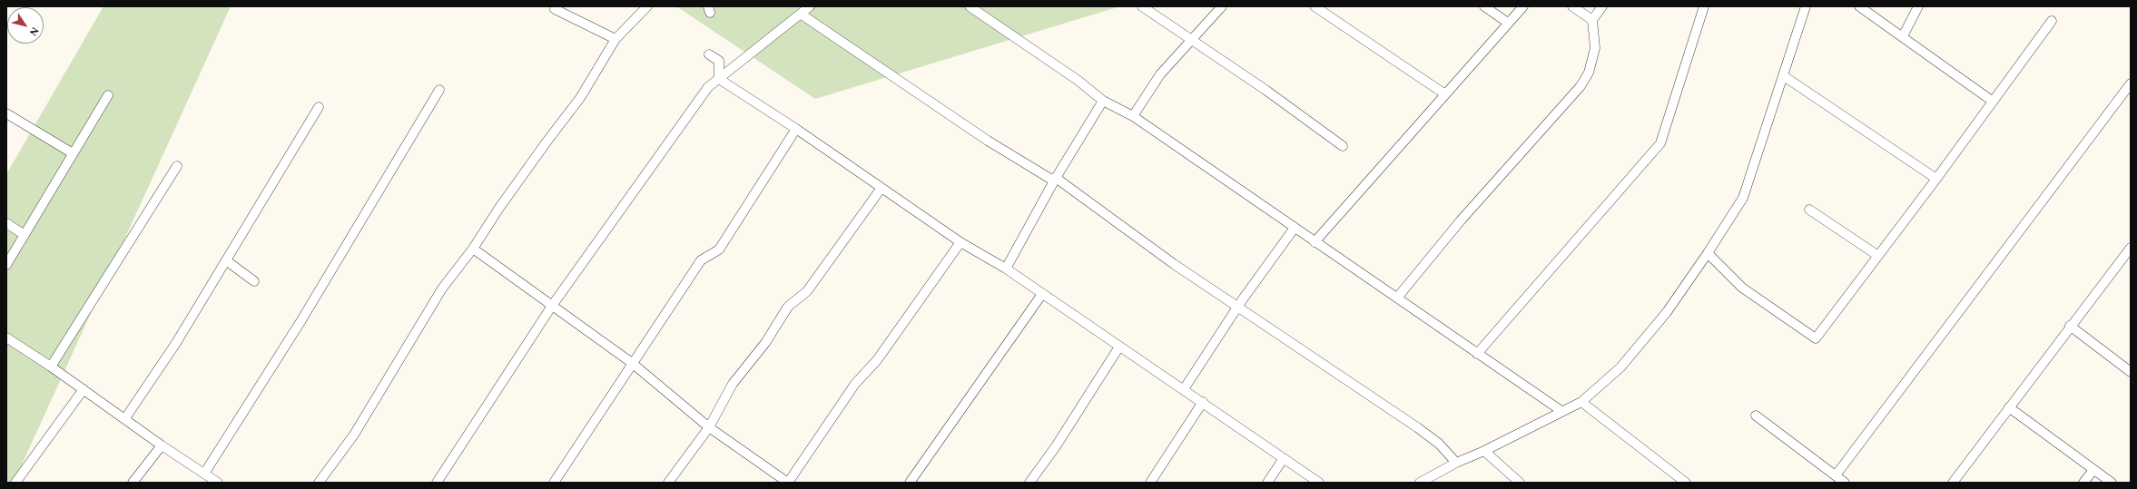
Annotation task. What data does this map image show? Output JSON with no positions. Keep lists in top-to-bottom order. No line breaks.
{"north":"bottom right"}
